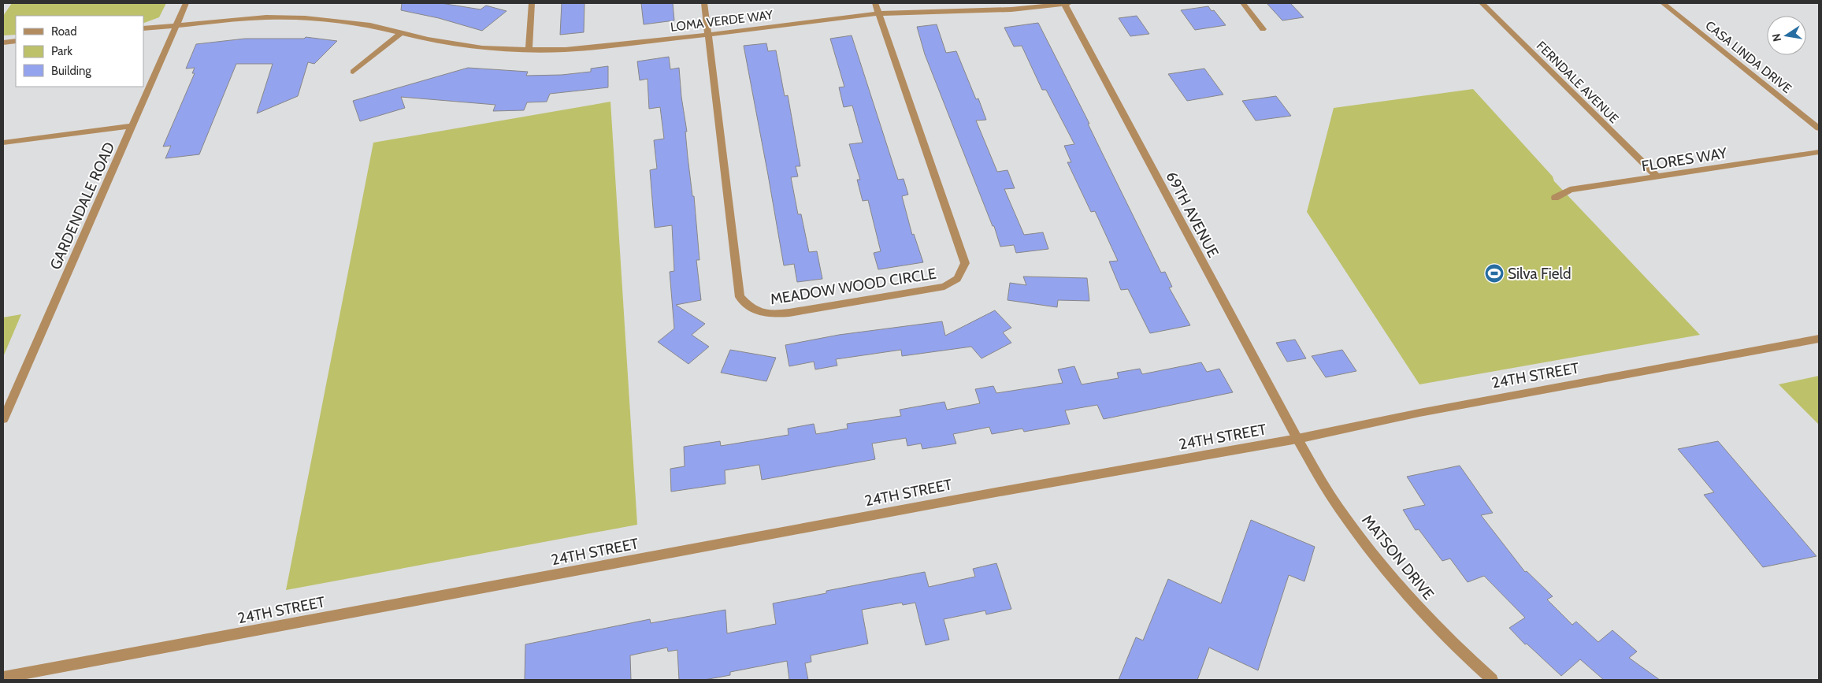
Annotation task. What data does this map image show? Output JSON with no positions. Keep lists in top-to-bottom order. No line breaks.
{"streets":{"street":["LOMA VERDE WAY","CASA LINDA DRIVE","FERNDALE AVENUE","FLORES WAY","GARDENDALE ROAD","69TH AVENUE","MEADOW WOOD CIRCLE","24TH STREET","MATSON DRIVE"]},"crossings":[["LOMA VERDE WAY","GARDENDALE ROAD"],["LOMA VERDE WAY","69TH AVENUE"],["LOMA VERDE WAY","MEADOW WOOD CIRCLE"],["FERNDALE AVENUE","FLORES WAY"],["69TH AVENUE","24TH STREET"],["69TH AVENUE","MATSON DRIVE"],["24TH STREET","MATSON DRIVE"]],"places":{"sports":["Silva Field"]},"legend":["Road","Park","Building"],"north":"left"}
